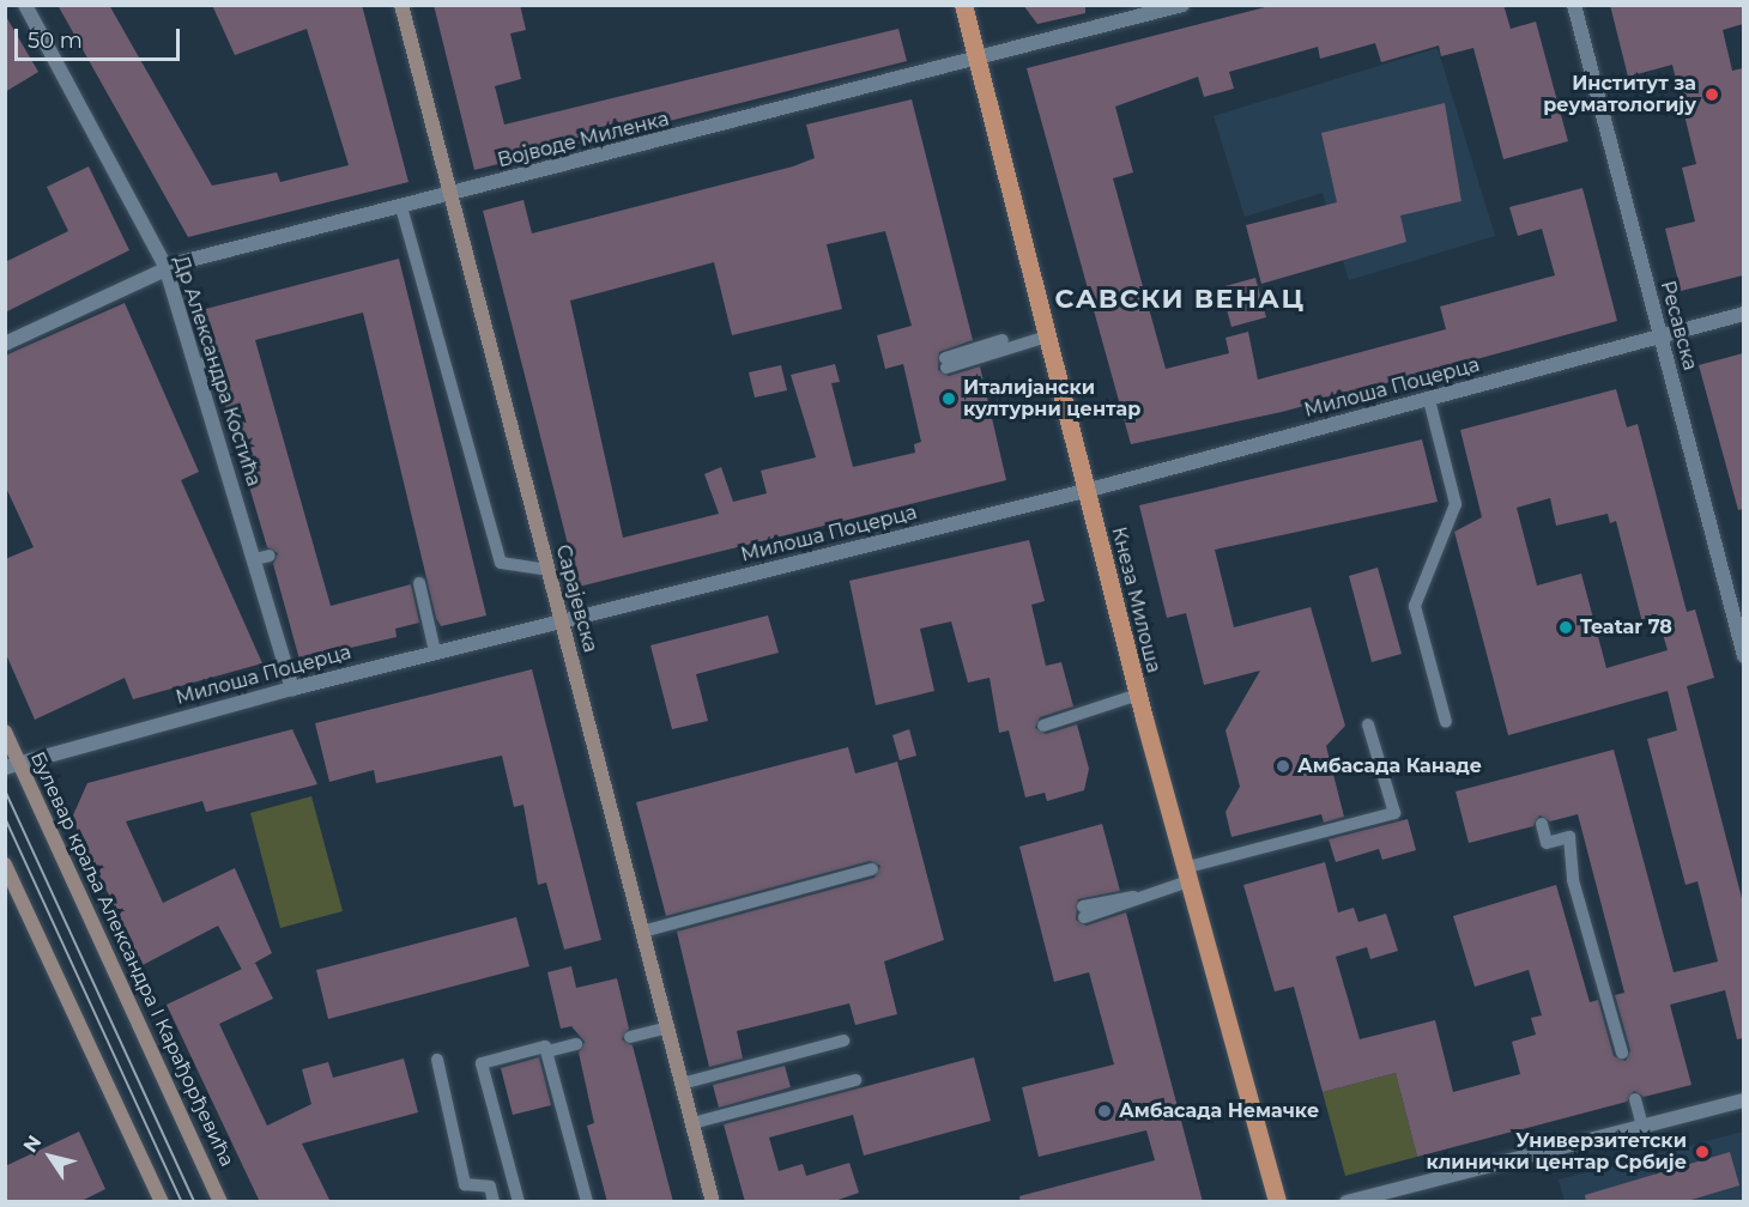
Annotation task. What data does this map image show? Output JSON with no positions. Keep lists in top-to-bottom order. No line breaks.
{"streets":{"main road":["Кнеза Милоша"],"street":["Војводе Миленка","Ресавска","Др Александра Костића","Милоша Поцерца","Сарајевска","Булевар краља Александра I Карађорђевића"]},"crossings":[["Војводе Миленка","Др Александра Костића"],["Војводе Миленка","Сарајевска"],["Војводе Миленка","Кнеза Милоша"],["Ресавска","Милоша Поцерца"],["Др Александра Костића","Милоша Поцерца"],["Милоша Поцерца","Сарајевска"],["Милоша Поцерца","Кнеза Милоша"],["Милоша Поцерца","Булевар краља Александра I Карађорђевића"]],"districts":["САВСКИ ВЕНАЦ"],"places":["Институт за реуматологију","Италијански културни центар","Teatar 78","Амбасада Канаде","Амбасада Немачке","Универзитетски клинички центар Србије"],"scale_bar":"50 m","north":"top left"}
